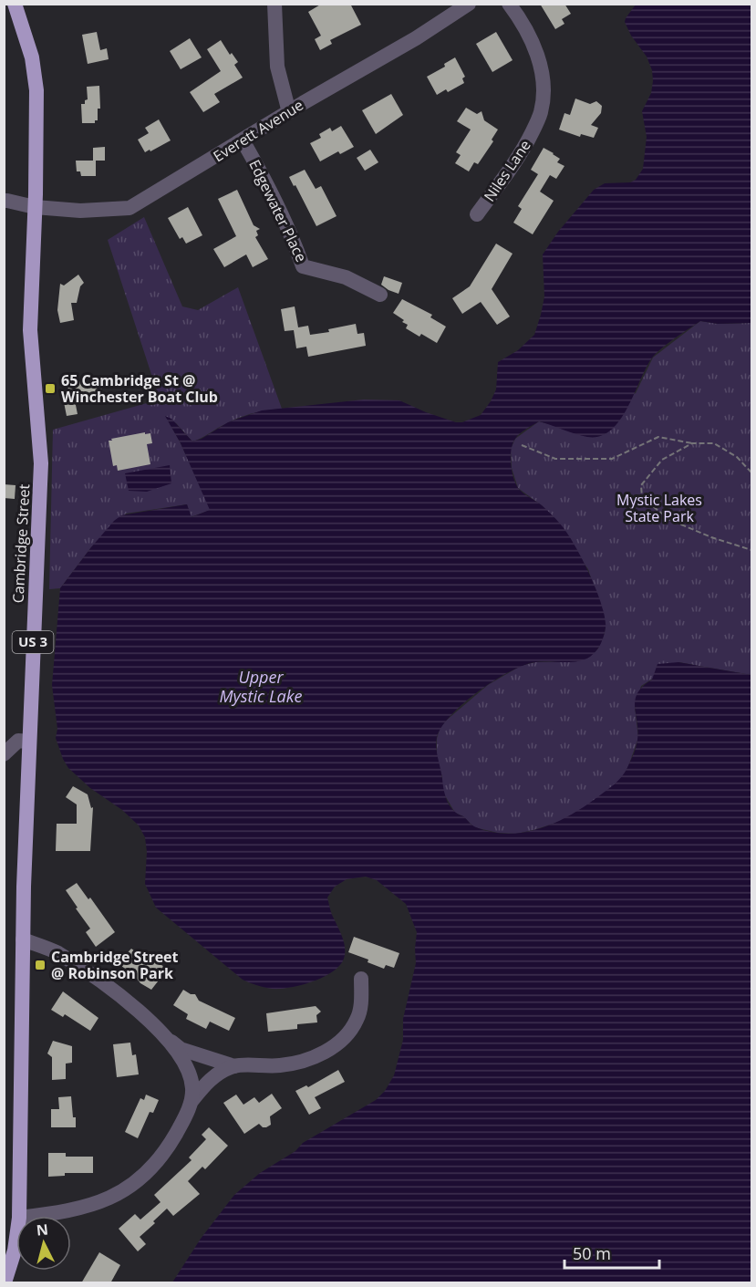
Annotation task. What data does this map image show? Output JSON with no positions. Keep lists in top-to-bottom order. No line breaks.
{"streets":{"highway":["Cambridge Street","US 3"],"street":["Everett Avenue","Niles Lane","Edgewater Place"]},"crossings":[["Everett Avenue","Edgewater Place"],["Everett Avenue","Cambridge Street"]],"water":["Upper Mystic Lake"],"parks":["Mystic Lakes State Park"],"places":{"transit":["65 Cambridge St @ Winchester Boat Club","Cambridge Street @ Robinson Park"]},"scale_bar":"50 m","north":"top"}
